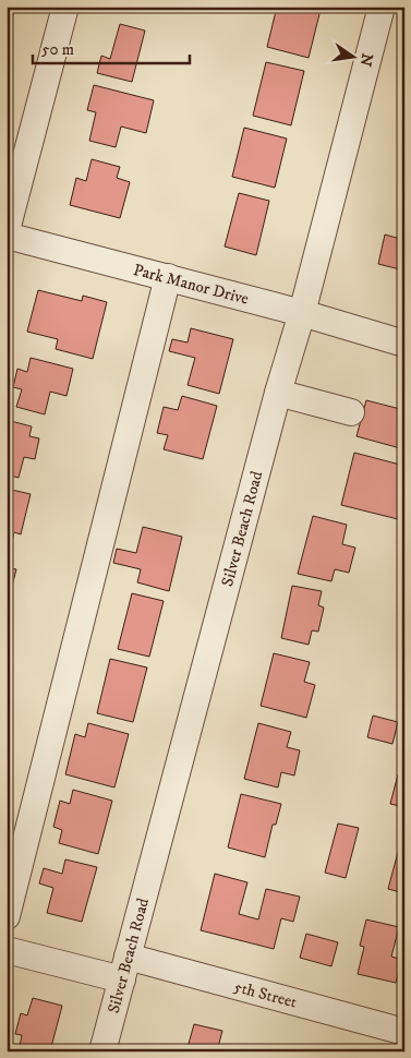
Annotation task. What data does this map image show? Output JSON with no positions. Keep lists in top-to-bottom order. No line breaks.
{"streets":{"street":["Park Manor Drive","Silver Beach Road","5th Street"]},"crossings":[["Park Manor Drive","Silver Beach Road"],["Silver Beach Road","5th Street"]],"scale_bar":"50 m","north":"right"}
